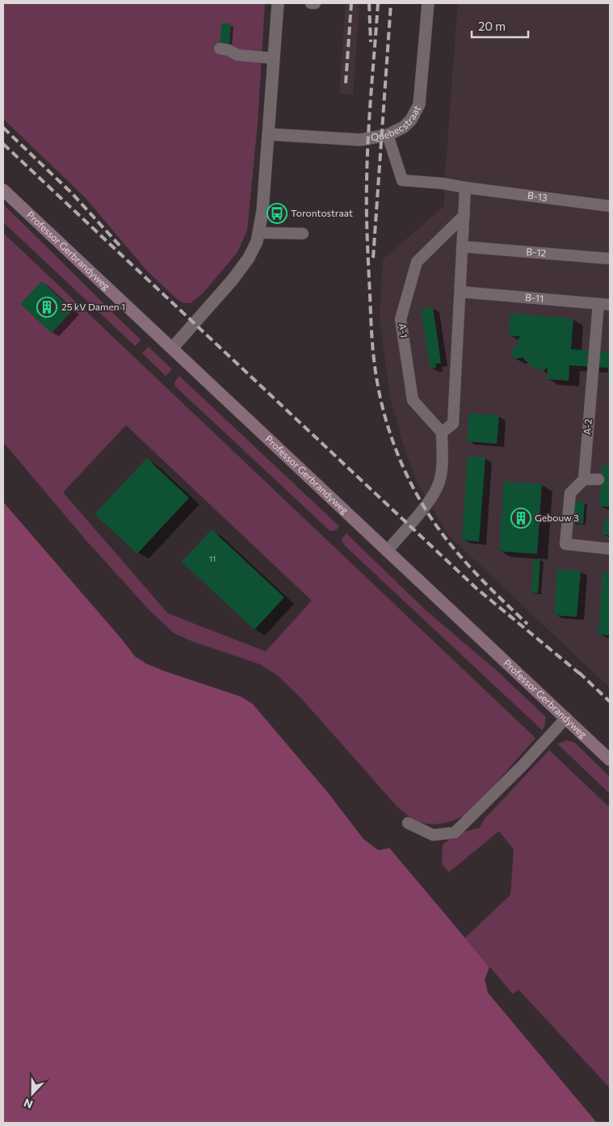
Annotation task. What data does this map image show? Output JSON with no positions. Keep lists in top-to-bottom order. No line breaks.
{"streets":{"street":["Quebecstraat","Professor Gerbrandyweg"],"lane":["B-13","B-12","B-11","A-1","A-2"]},"crossings":[["B-11","A-2"]],"places":{"bus stop":["Torontostraat"],"building":["25 kV Damen 1","Gebouw 3"]},"house_numbers":["11"],"scale_bar":"20 m","north":"bottom"}
